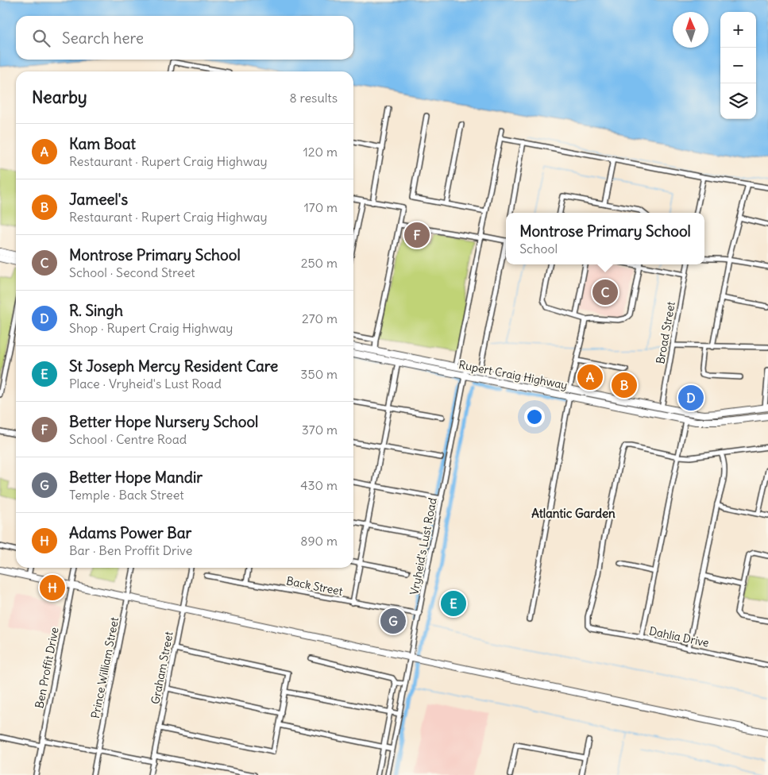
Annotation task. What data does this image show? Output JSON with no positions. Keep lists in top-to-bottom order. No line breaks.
{"streets":{"main road":["Rupert Craig Highway"],"street":["Broad Street","Vryheid's Lust Road","Back Street","Dahlia Drive","Ben Proffit Drive","Prince William Street","Graham Street"]},"crossings":[["Broad Street","Rupert Craig Highway"],["Rupert Craig Highway","Vryheid's Lust Road"],["Vryheid's Lust Road","Back Street"]],"districts":["Atlantic Garden"],"north":"top","page":{"map_buttons":["+","−"],"search":"Search here","heading":["Nearby","8 results"],"list":[{"mark":"A","name":"Kam Boat","note":"Restaurant · Rupert Craig Highway","value":"120 m"},{"mark":"B","name":"Jameel's","note":"Restaurant · Rupert Craig Highway","value":"170 m"},{"mark":"C","name":"Montrose Primary School","note":"School · Second Street","value":"250 m"},{"mark":"D","name":"R. Singh","note":"Shop · Rupert Craig Highway","value":"270 m"},{"mark":"E","name":"St Joseph Mercy Resident Care","note":"Place · Vryheid's Lust Road","value":"350 m"},{"mark":"F","name":"Better Hope Nursery School","note":"School · Centre Road","value":"370 m"},{"mark":"G","name":"Better Hope Mandir","note":"Temple · Back Street","value":"430 m"},{"mark":"H","name":"Adams Power Bar","note":"Bar · Ben Proffit Drive","value":"890 m"}],"popup":["Montrose Primary School","School"],"pins":["F","C","A","B","D","H","E","G"]}}
